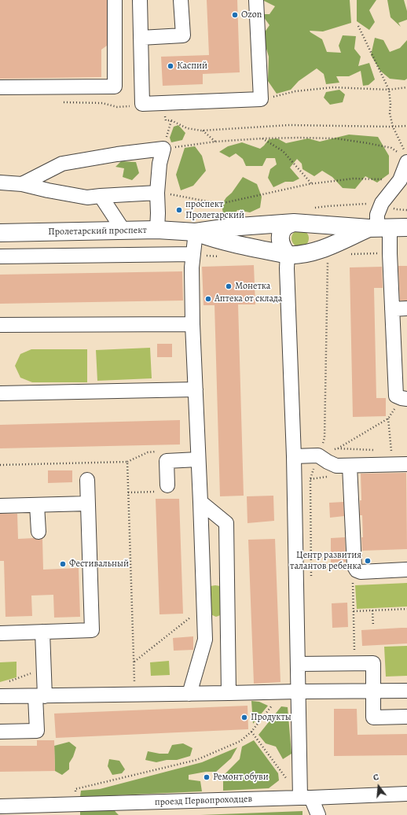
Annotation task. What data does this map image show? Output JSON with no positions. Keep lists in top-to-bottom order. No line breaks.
{"streets":{"main road":["Пролетарский проспект"],"street":["проезд Первопроходцев"]},"places":["Ozon","Каспий","проспект Пролетарский","Монетка","Аптека от склада","Центр развития талантов ребенка","Фестивальный","Продукты","Ремонт обуви"],"north":"top"}
